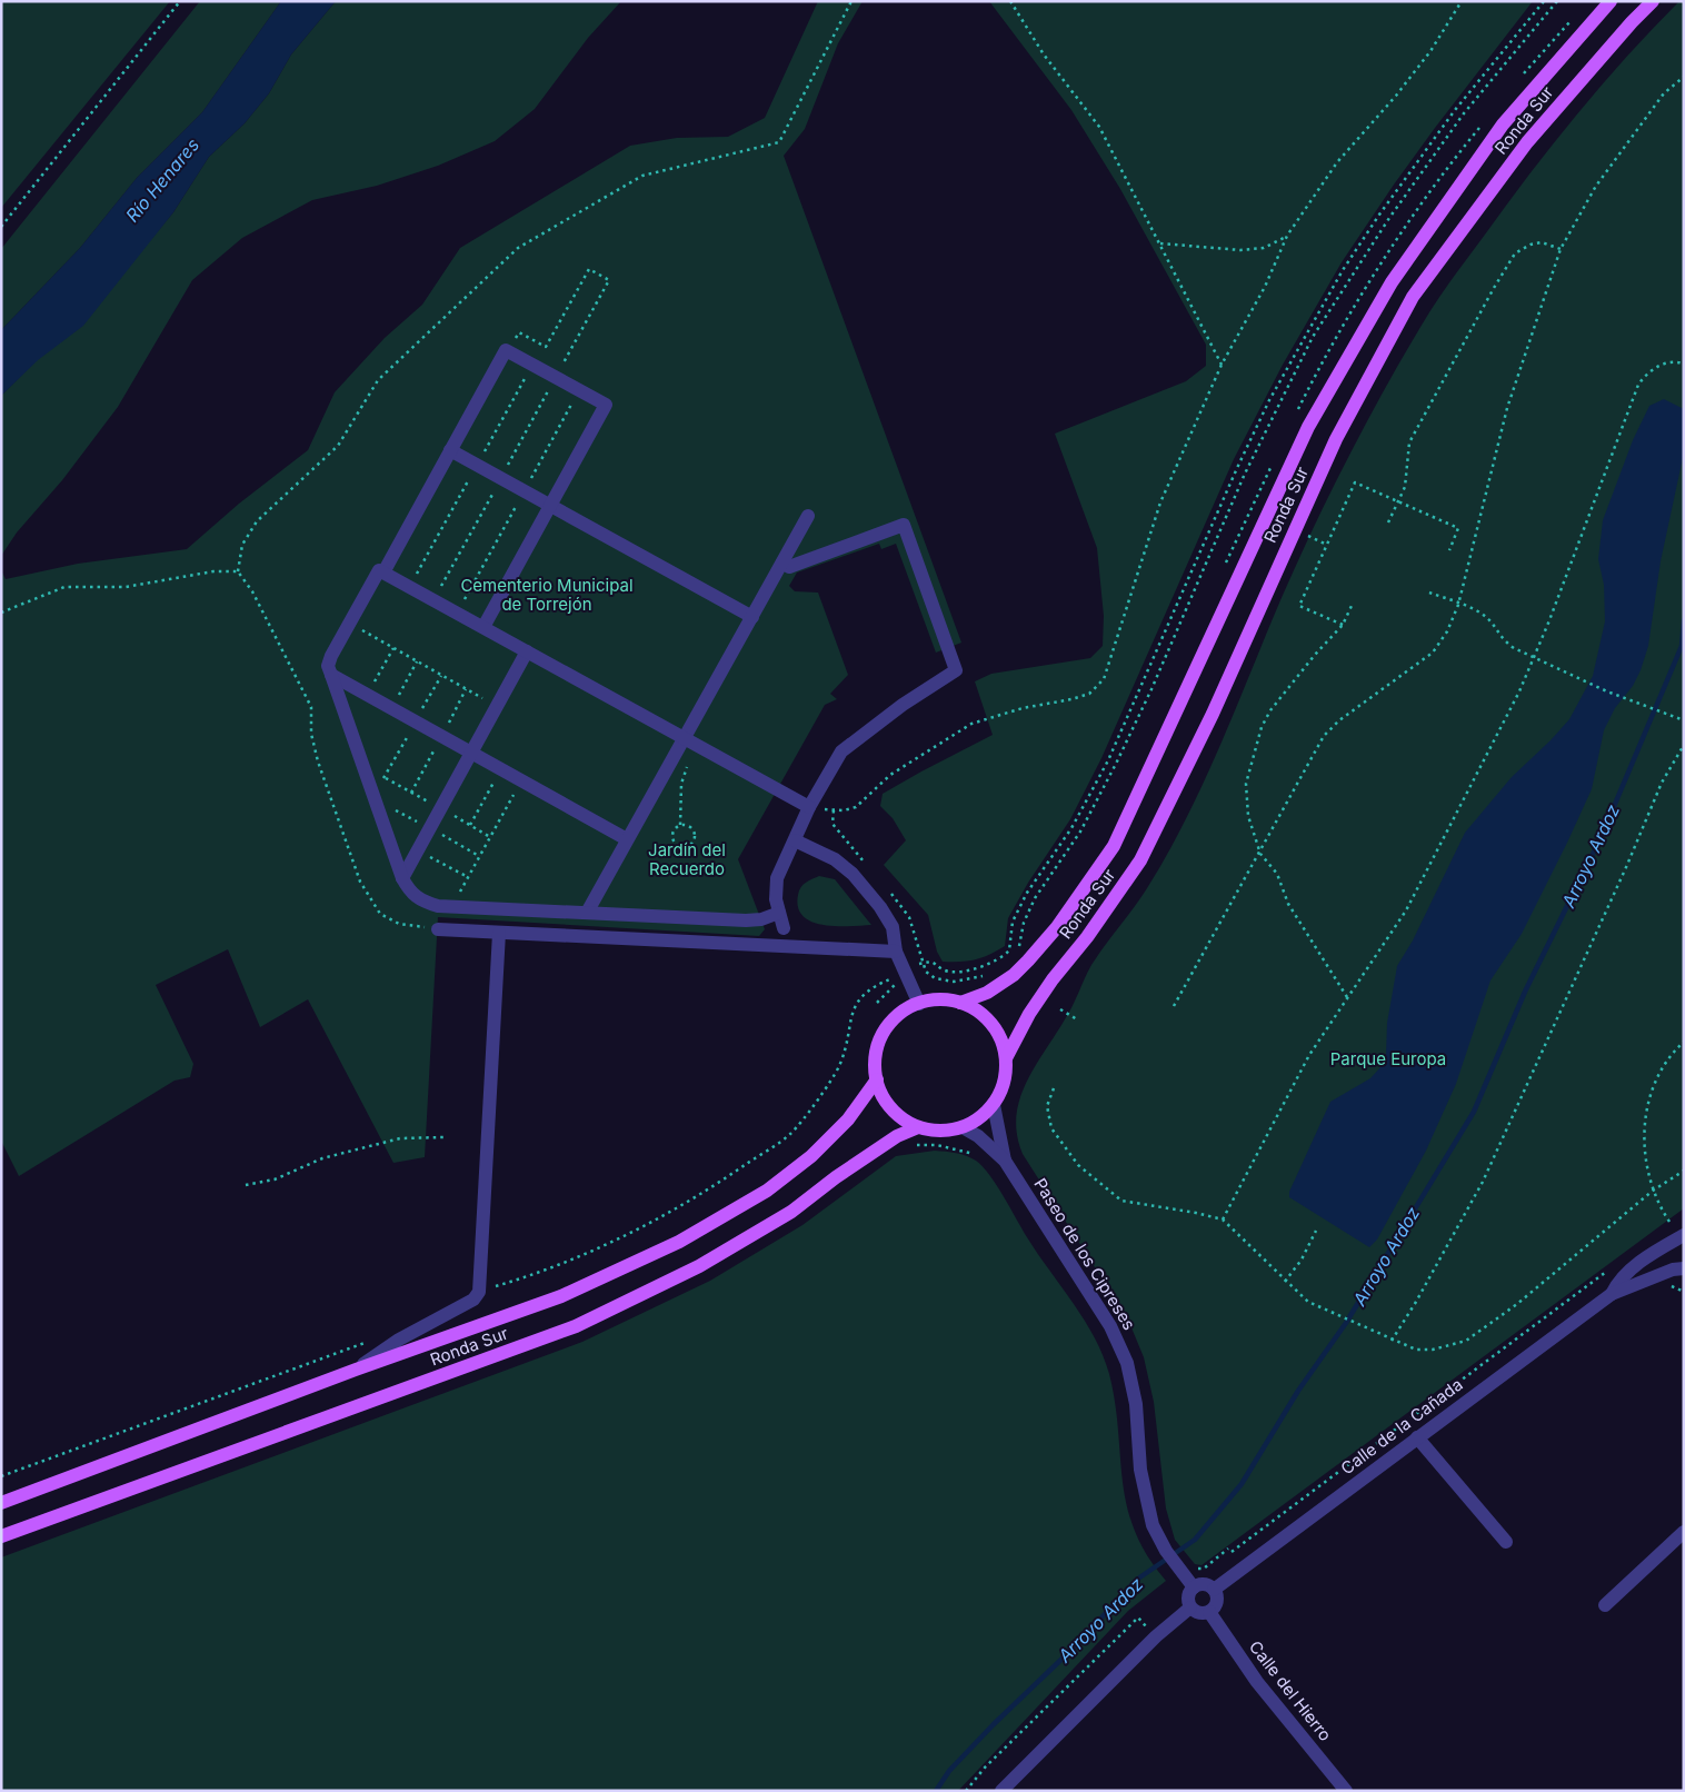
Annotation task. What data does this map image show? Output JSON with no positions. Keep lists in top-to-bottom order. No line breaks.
{"streets":{"main road":["Ronda Sur"],"street":["Paseo de los Cipreses","Calle de la Cañada","Calle del Hierro"]},"crossings":[["Ronda Sur","Paseo de los Cipreses"],["Paseo de los Cipreses","Calle de la Cañada"],["Paseo de los Cipreses","Calle del Hierro"],["Calle de la Cañada","Calle del Hierro"]],"water":["Río Henares","Arroyo Ardoz"],"parks":["Cementerio Municipal de Torrejón","Jardín del Recuerdo","Parque Europa"]}
